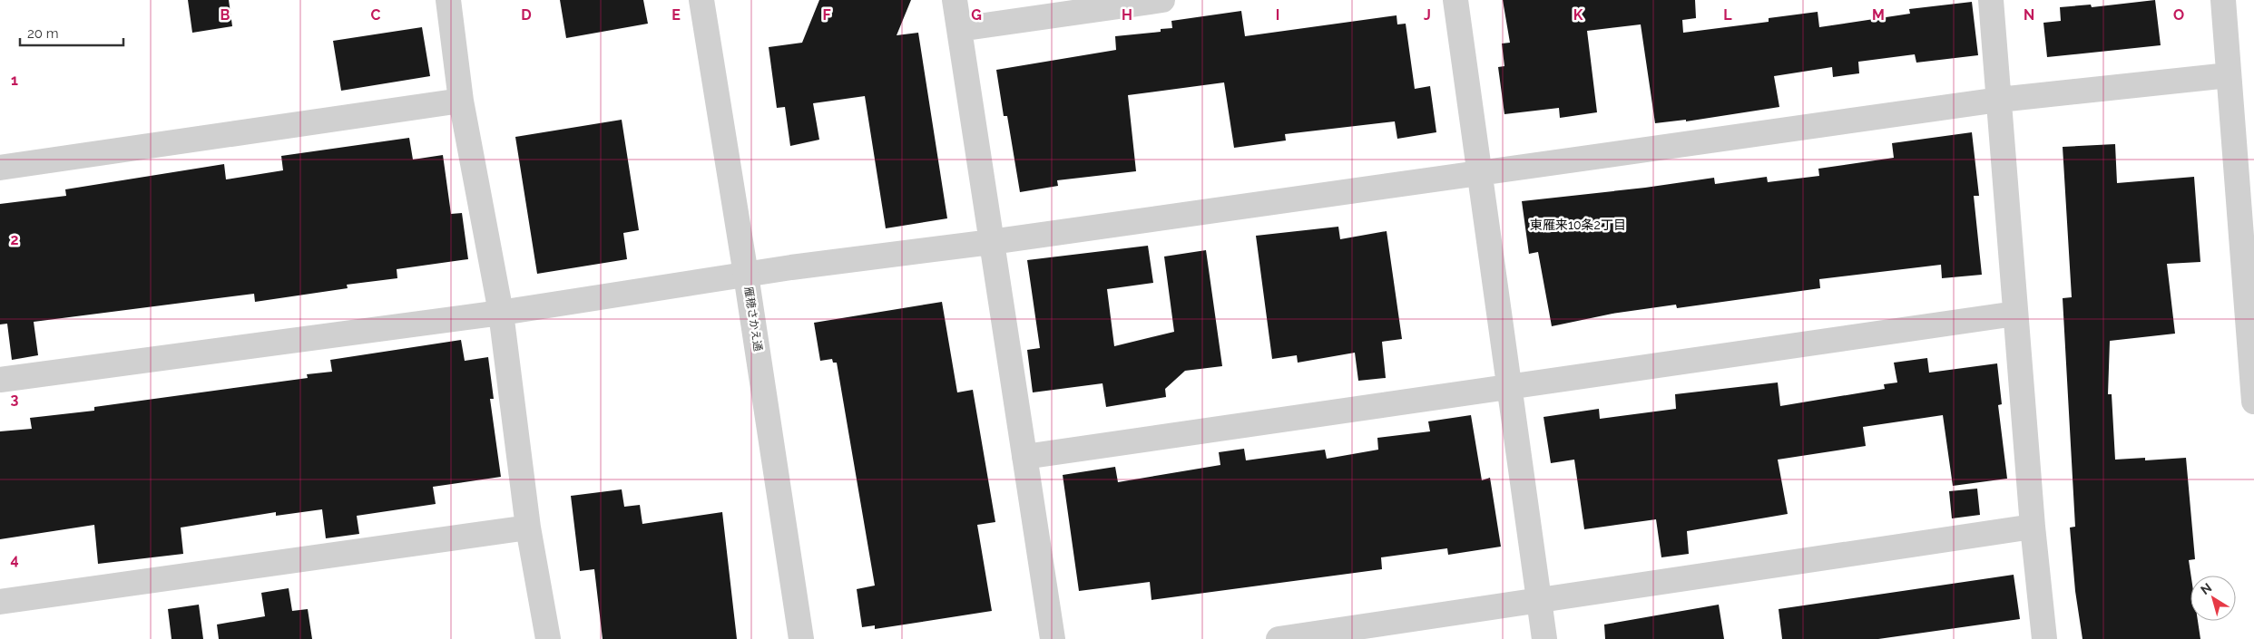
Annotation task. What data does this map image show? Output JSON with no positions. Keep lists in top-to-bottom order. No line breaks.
{"streets":{"street":["雁穂さかえ通"]},"districts":["東雁来10条2丁目"],"scale_bar":"20 m","north":"top left","grid":{"columns":["B","C","D","E","F","G","H","I","J","K","L","M","N","O"],"rows":["1","2","3","4"]}}
